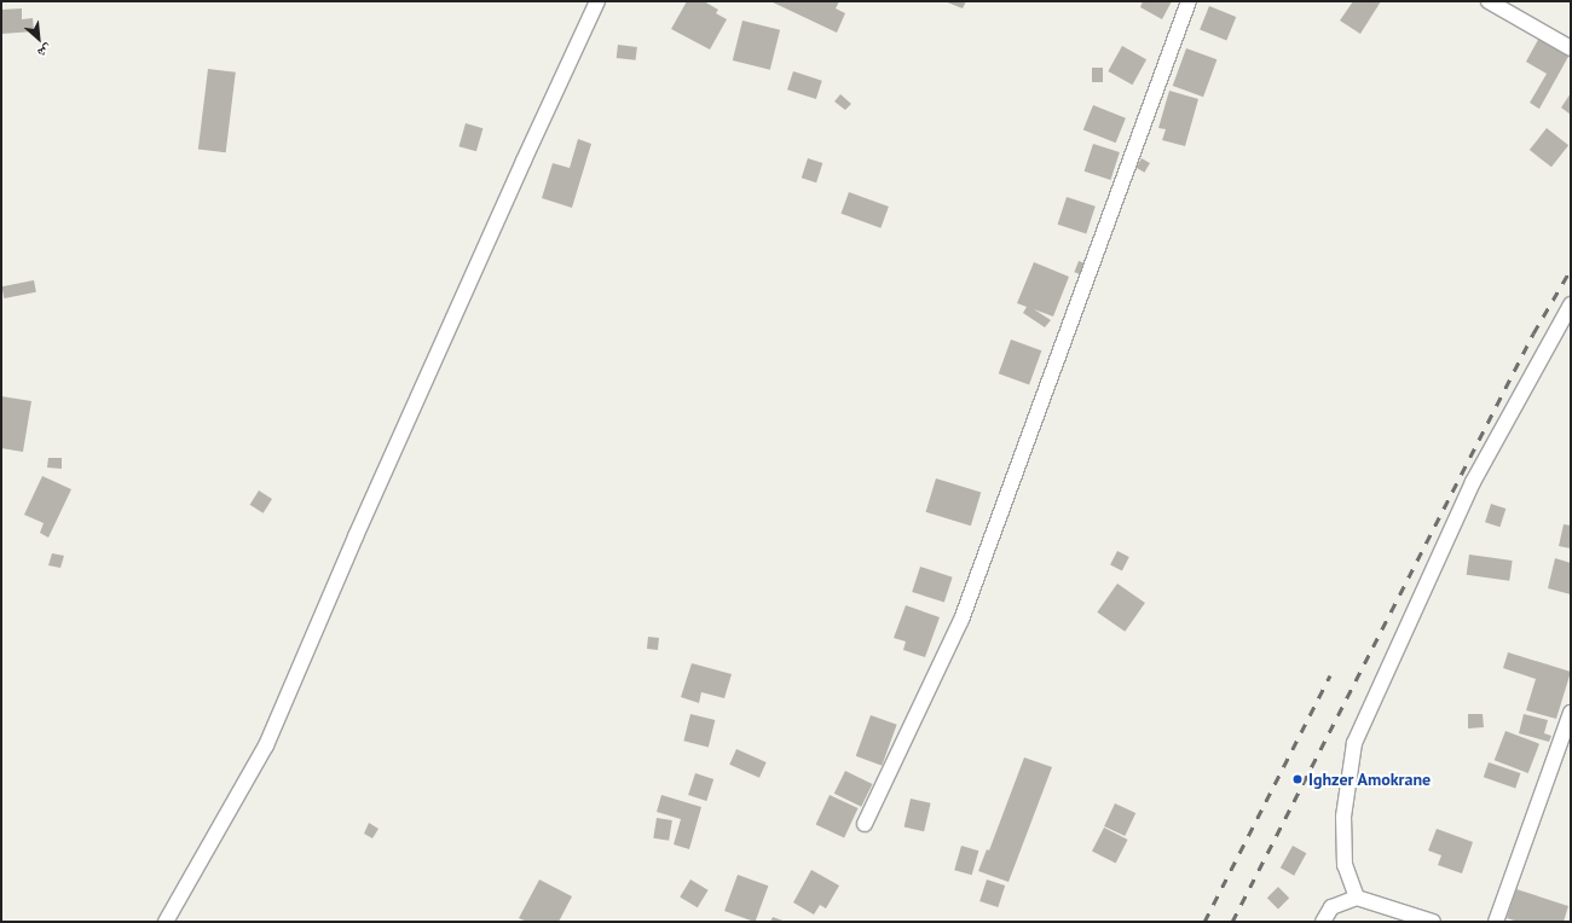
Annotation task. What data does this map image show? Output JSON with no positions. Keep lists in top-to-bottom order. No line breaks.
{"places":["Ighzer Amokrane"],"north":"bottom right"}
